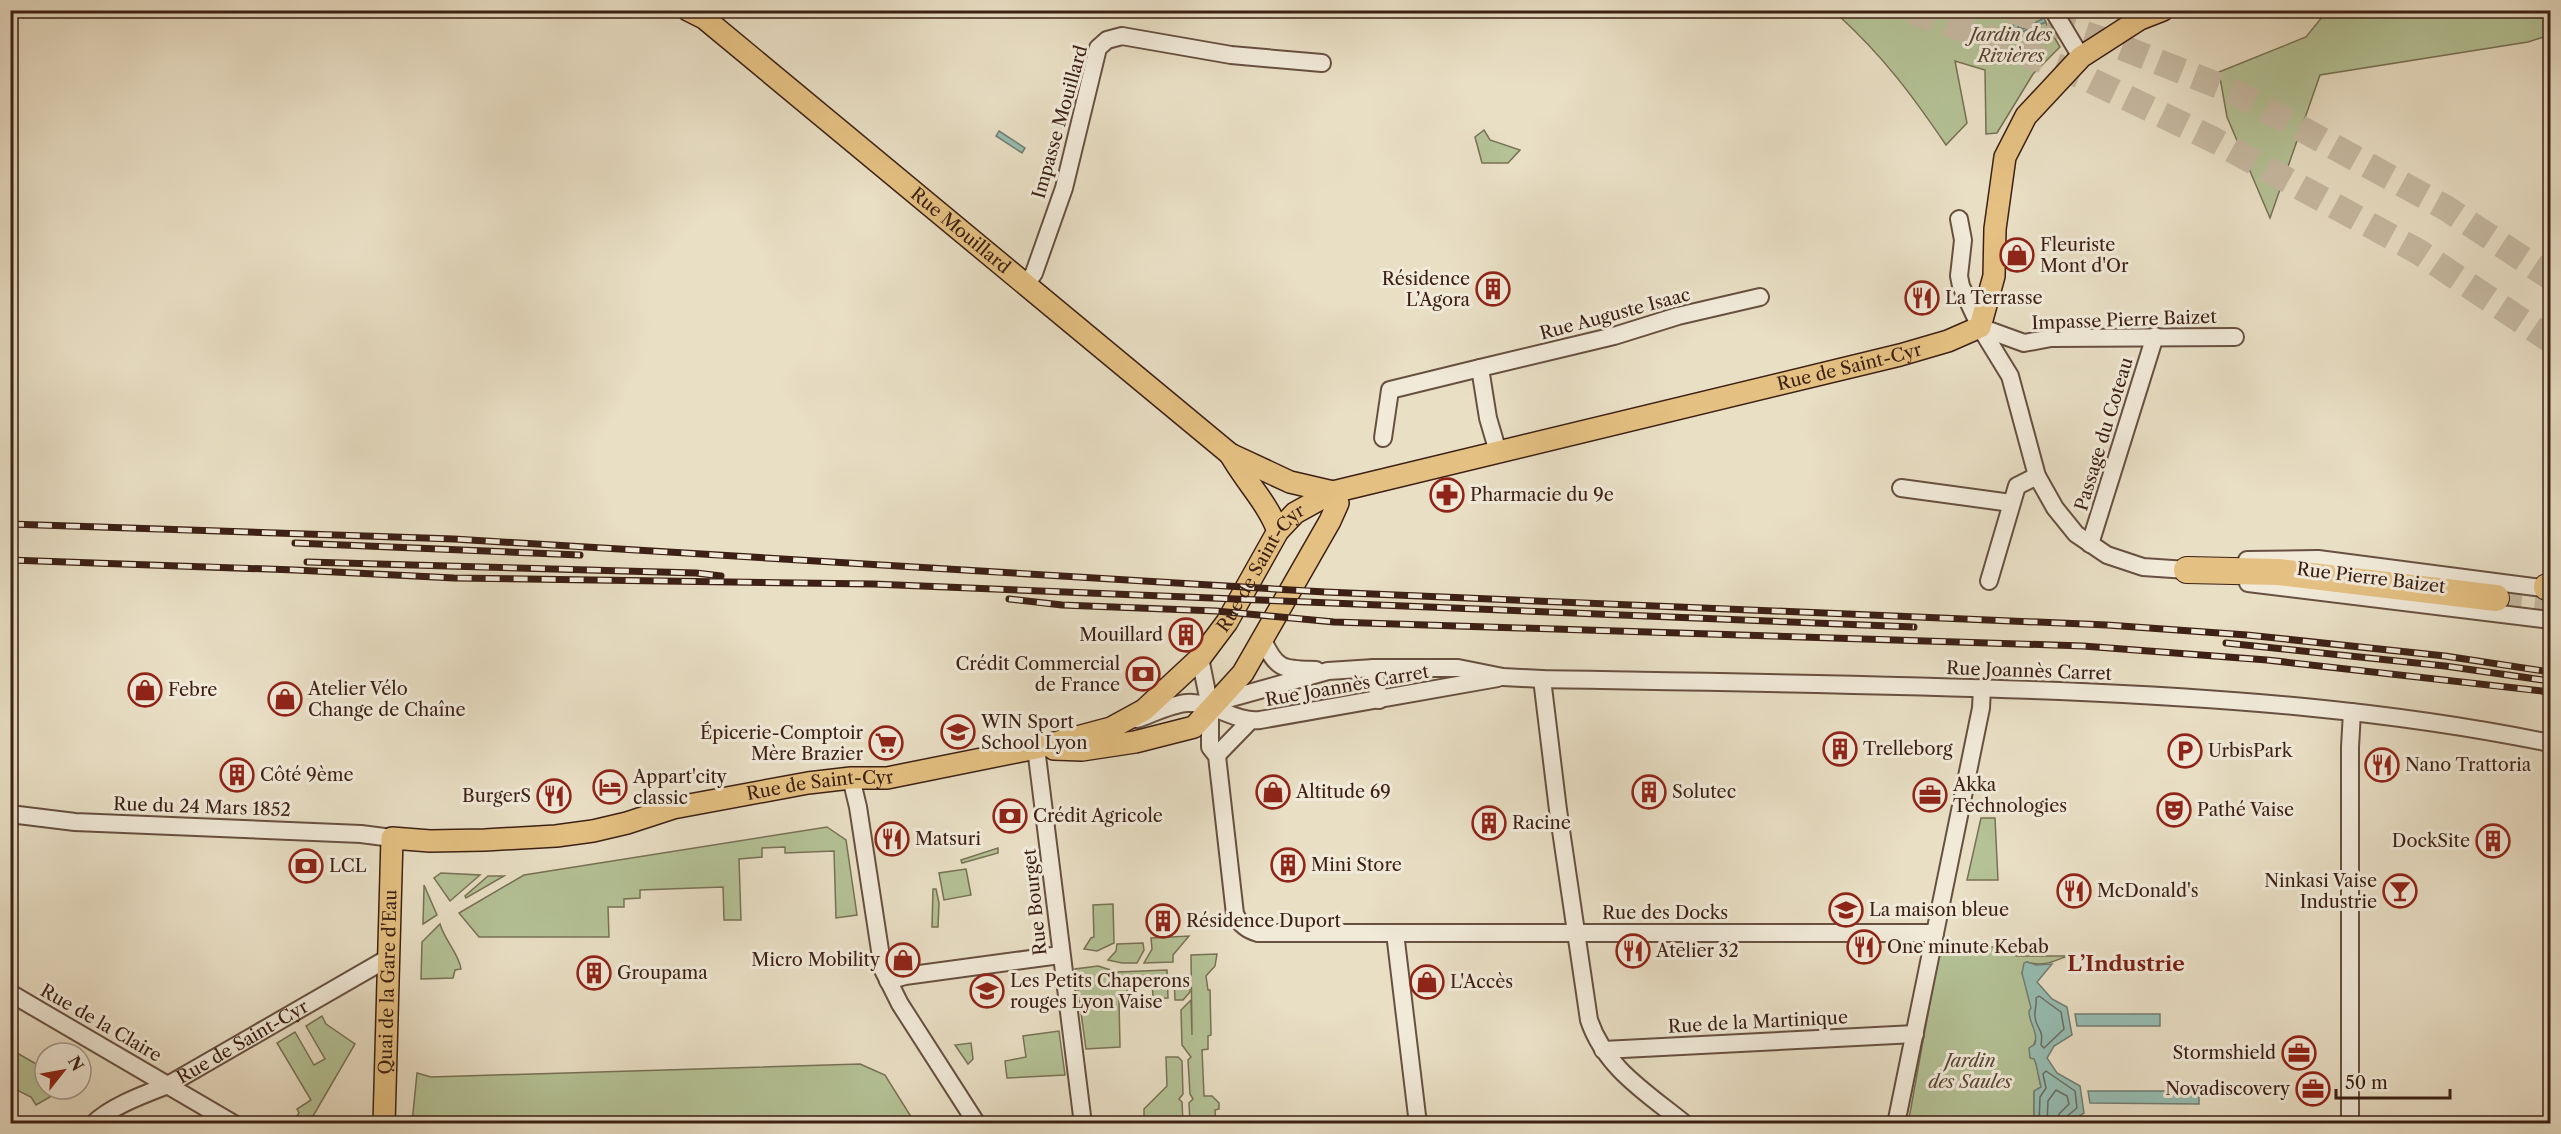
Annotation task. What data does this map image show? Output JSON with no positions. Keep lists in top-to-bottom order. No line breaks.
{"streets":{"main road":["Rue Mouillard","Rue de Saint-Cyr","Quai de la Gare d'Eau"],"street":["Impasse Mouillard","Rue Auguste Isaac","Impasse Pierre Baizet","Passage du Coteau","Rue Pierre Baizet","Rue Joannès Carret","Rue du 24 Mars 1852","Rue Bourget","Rue des Docks","Rue de la Martinique","Rue de la Claire"]},"crossings":[["Impasse Mouillard","Rue Mouillard"],["Rue Mouillard","Rue de Saint-Cyr"],["Impasse Pierre Baizet","Rue de Saint-Cyr"],["Impasse Pierre Baizet","Passage du Coteau"],["Impasse Pierre Baizet","Rue Pierre Baizet"],["Rue de Saint-Cyr","Rue Pierre Baizet"],["Rue de Saint-Cyr","Rue Joannès Carret"],["Rue de Saint-Cyr","Rue du 24 Mars 1852"],["Rue de Saint-Cyr","Rue Bourget"],["Rue de Saint-Cyr","Rue des Docks"],["Rue de Saint-Cyr","Quai de la Gare d'Eau"],["Rue de Saint-Cyr","Rue de la Claire"],["Passage du Coteau","Rue Pierre Baizet"],["Rue Joannès Carret","Rue des Docks"],["Rue du 24 Mars 1852","Quai de la Gare d'Eau"]],"districts":["L’Industrie"],"parks":["Jardin des Rivières","Jardin des Saules"],"places":{"shop":["Fleuriste Mont d'Or","Febre","Atelier Vélo Change de Chaîne","Altitude 69","Micro Mobility","L'Accès"],"building":["Résidence L’Agora","Mouillard","Trelleborg","Côté 9ème","Solutec","Racine","DockSite","Mini Store","Résidence Duport","Groupama"],"restaurant":["La Terrasse","Nano Trattoria","BurgerS","Matsuri","McDonald's","One minute Kebab","Atelier 32"],"pharmacy":["Pharmacie du 9e"],"bank":["Crédit Commercial de France","Crédit Agricole","LCL"],"school or university":["WIN Sport School Lyon","La maison bleue","Les Petits Chaperons rouges Lyon Vaise"],"supermarket":["Épicerie-Comptoir Mère Brazier"],"parking":["UrbisPark"],"hotel":["Appart'city classic"],"office":["Akka Technologies","Stormshield","Novadiscovery"],"theatre":["Pathé Vaise"],"bar":["Ninkasi Vaise Industrie"]},"scale_bar":"50 m","north":"top right"}
